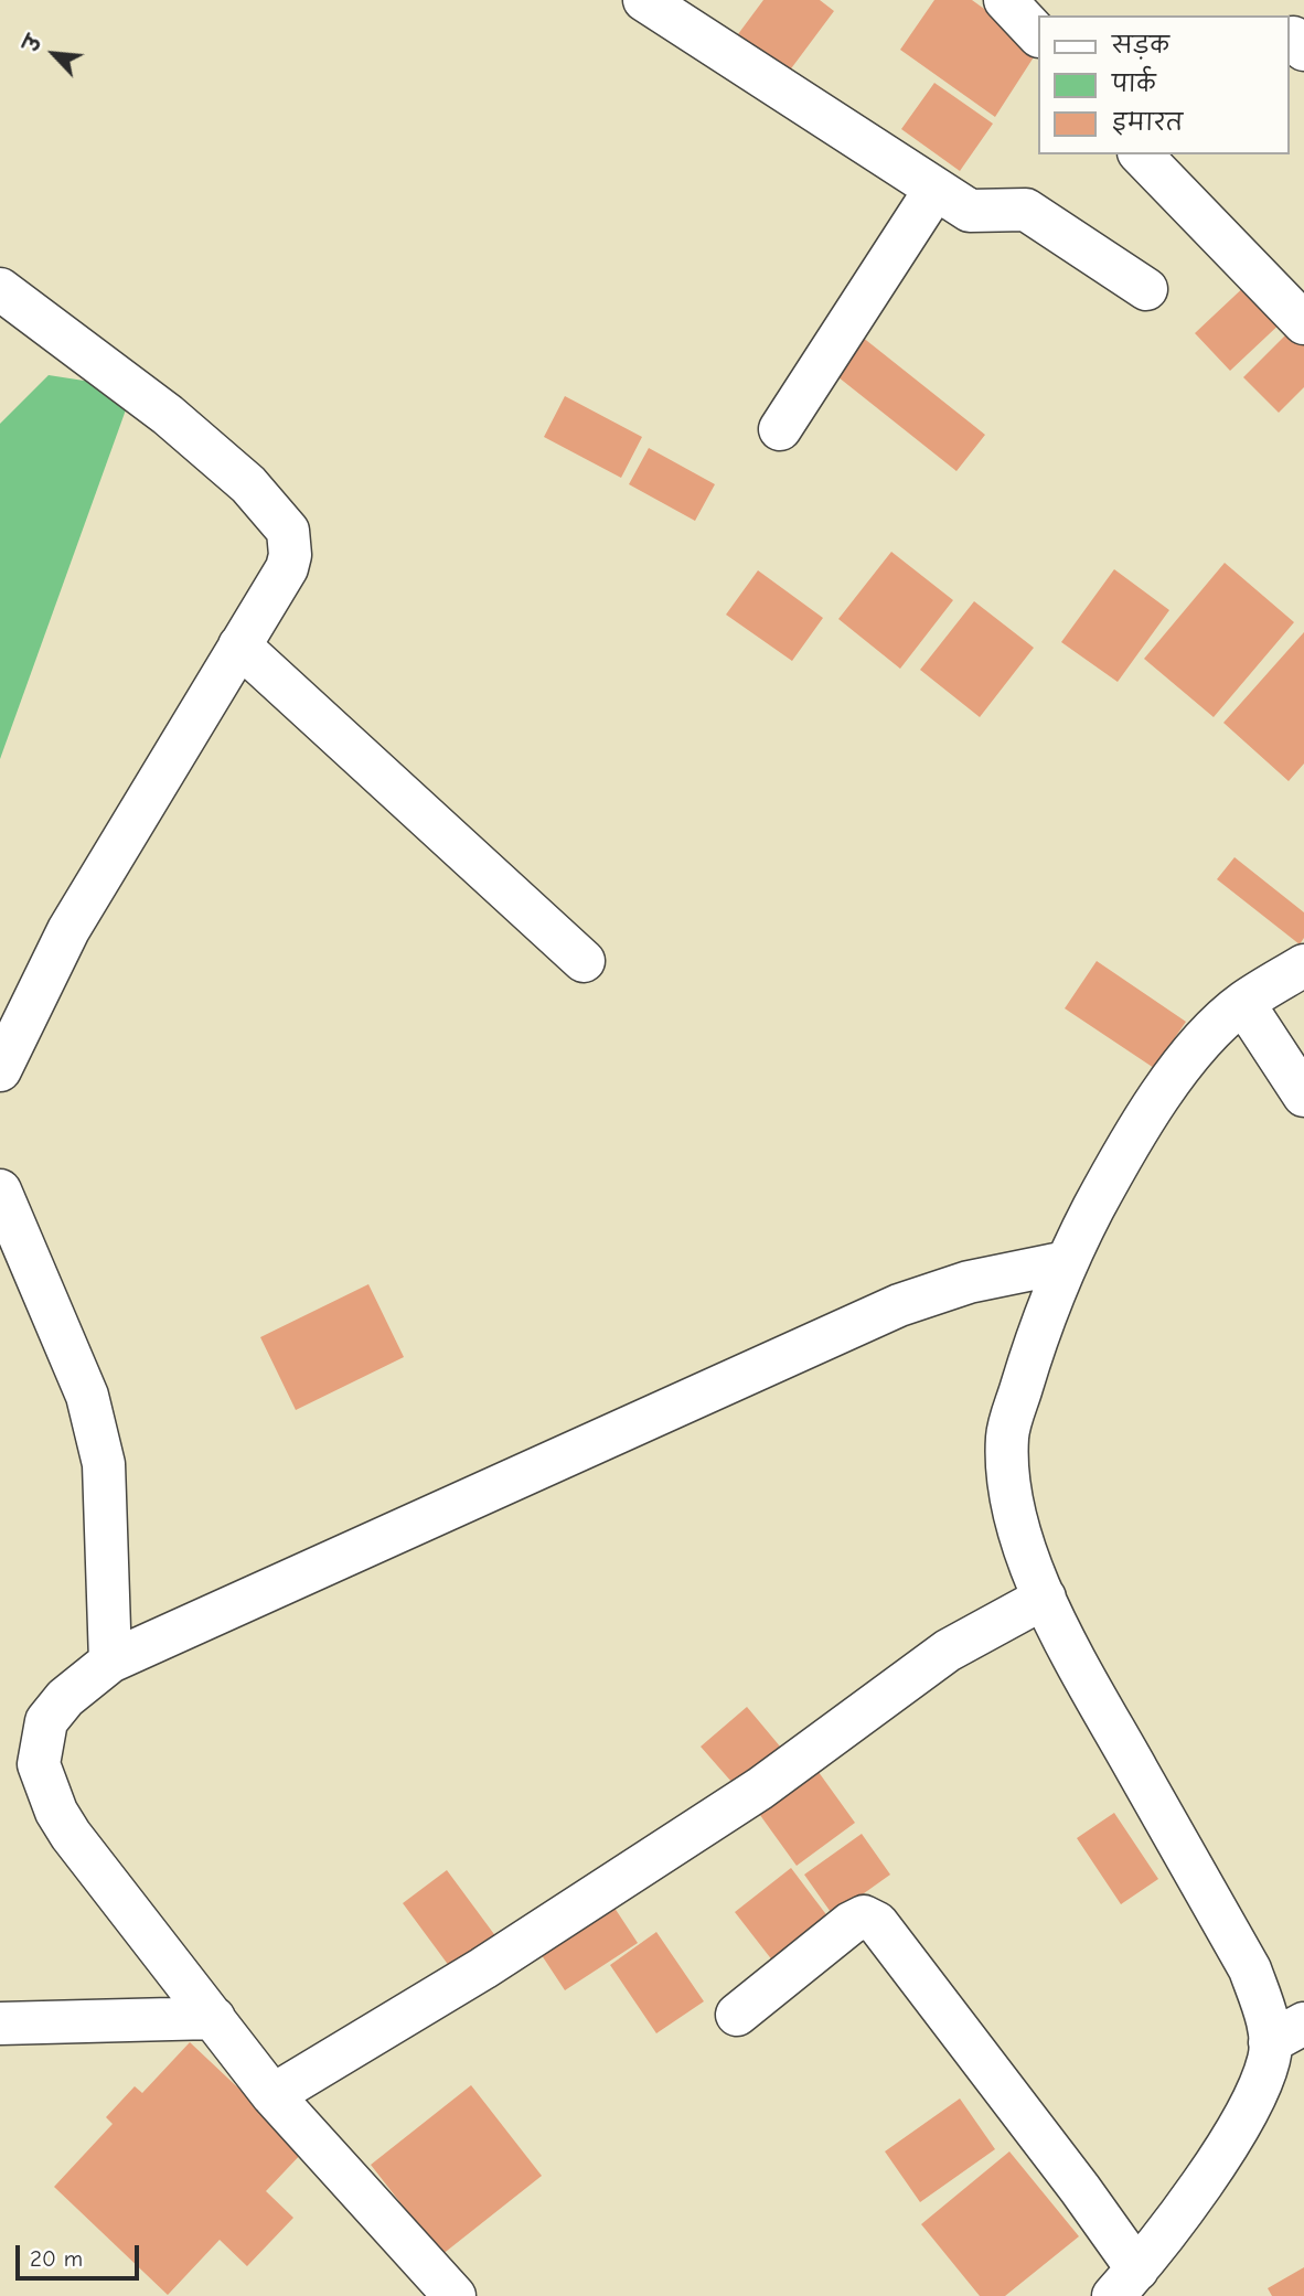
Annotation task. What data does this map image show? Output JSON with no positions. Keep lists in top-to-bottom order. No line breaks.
{"legend":["सड़क","पार्क","इमारत"],"scale_bar":"20 m","north":"top left"}
